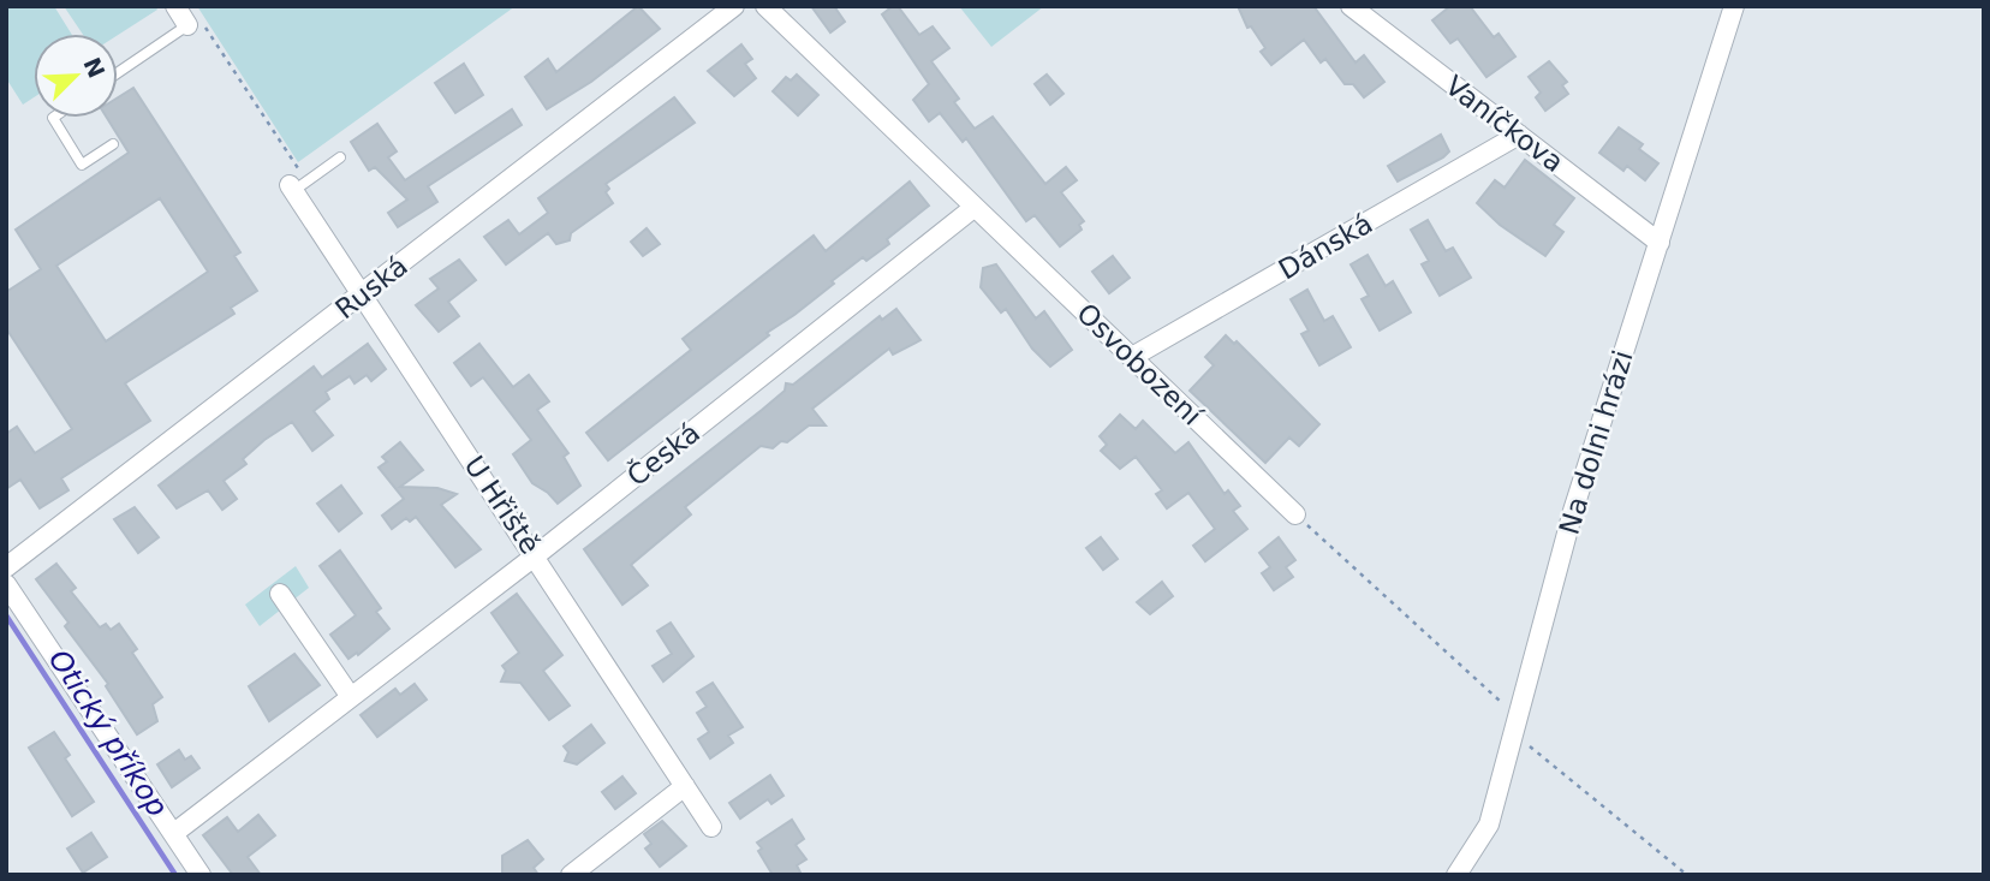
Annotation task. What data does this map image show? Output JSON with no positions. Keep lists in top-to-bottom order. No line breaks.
{"streets":{"street":["Vaníčkova","Dánská","Ruská","Osvobození","Na dolni hrázi","Česká","U Hřiště"]},"crossings":[["Vaníčkova","Dánská"],["Vaníčkova","Na dolni hrázi"],["Dánská","Osvobození"],["Ruská","U Hřiště"],["Osvobození","Česká"],["Česká","U Hřiště"]],"water":["Otický příkop"],"north":"top right"}
